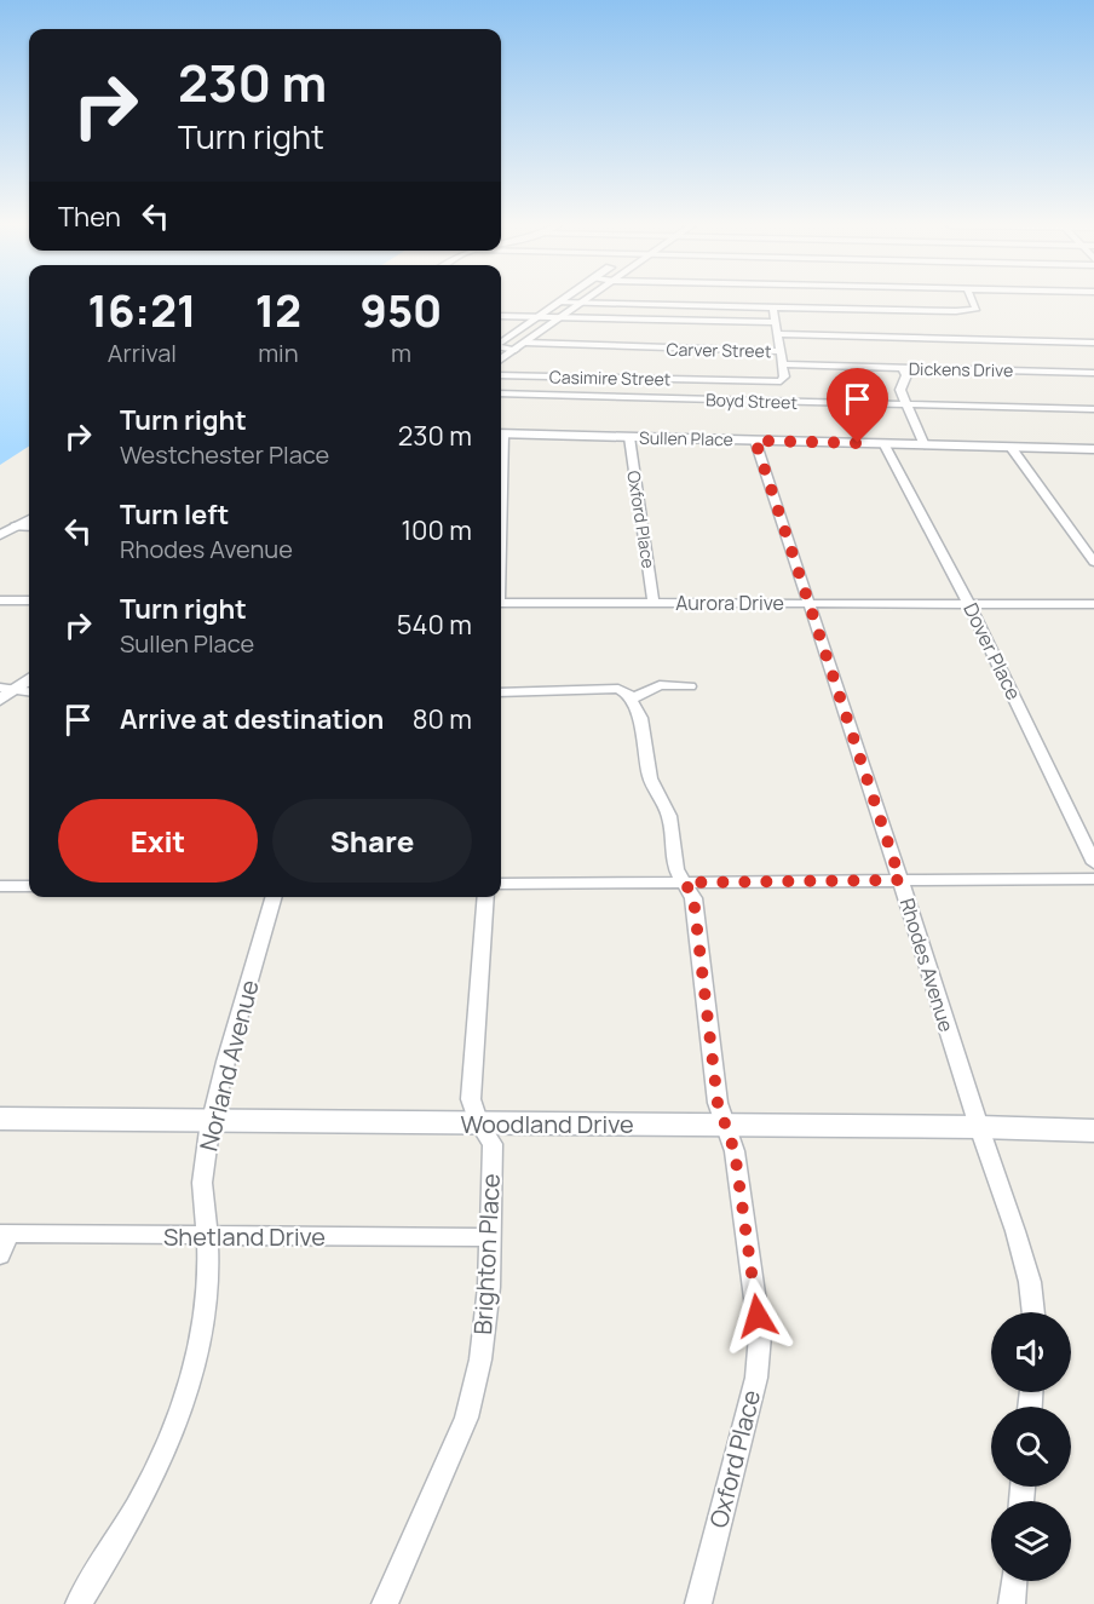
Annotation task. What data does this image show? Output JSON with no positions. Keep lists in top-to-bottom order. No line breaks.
{"streets":{"main road":["Woodland Drive"],"street":["Carver Street","Dickens Drive","Casimire Street","Boyd Street","Sullen Place","Oxford Place","Aurora Drive","Dover Place","Rhodes Avenue","Norland Avenue","Shetland Drive","Brighton Place"]},"crossings":[["Dickens Drive","Casimire Street"],["Sullen Place","Oxford Place"],["Sullen Place","Dover Place"],["Sullen Place","Rhodes Avenue"],["Oxford Place","Aurora Drive"],["Oxford Place","Woodland Drive"],["Aurora Drive","Dover Place"],["Aurora Drive","Rhodes Avenue"],["Rhodes Avenue","Woodland Drive"],["Norland Avenue","Woodland Drive"],["Norland Avenue","Shetland Drive"],["Woodland Drive","Brighton Place"],["Shetland Drive","Brighton Place"]],"page":{"turn":["230 m","Turn right"],"then":"Then","eta":["16:21","Arrival","12","min","950","m"],"list":[{"name":"Turn right","note":"Westchester Place","value":"230 m"},{"name":"Turn left","note":"Rhodes Avenue","value":"100 m"},{"name":"Turn right","note":"Sullen Place","value":"540 m"},{"name":"Arrive at destination","value":"80 m"}],"buttons":["Exit","Share"]}}
